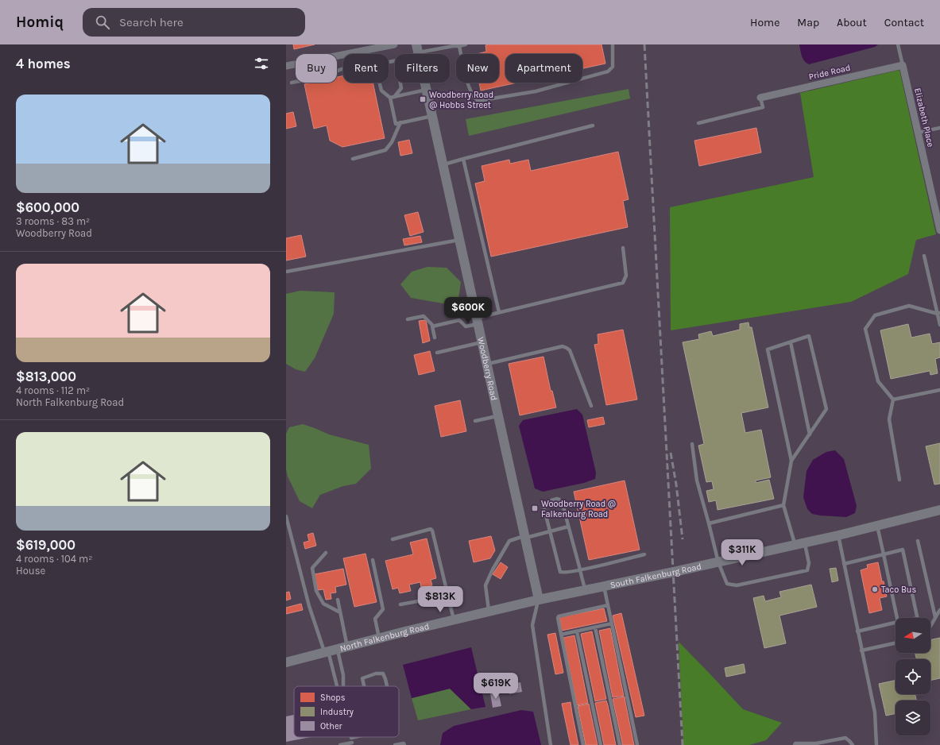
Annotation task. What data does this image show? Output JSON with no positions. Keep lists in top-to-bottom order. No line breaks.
{"streets":{"street":["Pride Road","Elizabeth Place","Woodberry Road","South Falkenburg Road","North Falkenburg Road"]},"crossings":[["Pride Road","Elizabeth Place"],["Woodberry Road","South Falkenburg Road"],["Woodberry Road","North Falkenburg Road"],["South Falkenburg Road","North Falkenburg Road"]],"places":{"transit":["Woodberry Road @ Hobbs Street","Woodberry Road @ Falkenburg Road"],"other":["Taco Bus"]},"legend":["Shops","Industry","Other"],"north":"left","page":{"header":"Homiq","search":"Search here","nav":["Home","Map","About","Contact"],"heading":"4 homes","chip":["Buy","Rent","Filters","New","Apartment"],"list":[{"name":"$600,000","note":"3 rooms · 83 m² · Woodberry Road"},{"name":"$813,000","note":"4 rooms · 112 m² · North Falkenburg Road"},{"name":"$619,000","note":"4 rooms · 104 m² · House"}],"price":["$600K","$311K","$813K","$619K"]}}
